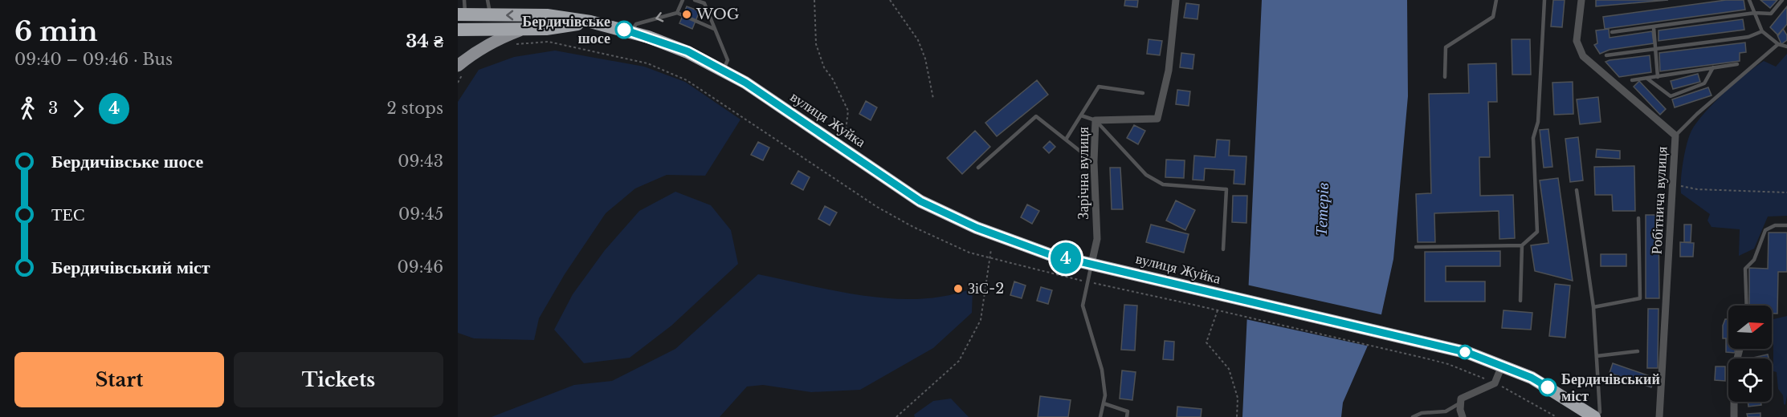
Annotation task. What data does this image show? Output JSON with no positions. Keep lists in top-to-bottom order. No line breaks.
{"streets":{"highway":["вулиця Жуйка"],"street":["Зарічна вулиця","Робітнича вулиця"]},"crossings":[["вулиця Жуйка","Зарічна вулиця"]],"water":["Тетерів"],"places":["WOG","Бердичівське шосе","ЗіС-2","Бердичівський міст"],"lines":["bus line 4"],"north":"right","page":{"heading":["6 min","09:40 – 09:46 · Bus","34 ₴"],"on_map":"4","legs":["3","4","2 stops"],"list":[{"name":"Бердичівське шосе","value":"09:43"},{"name":"ТЕС","value":"09:45"},{"name":"Бердичівський міст","value":"09:46"}],"buttons":["Start","Tickets"]}}
